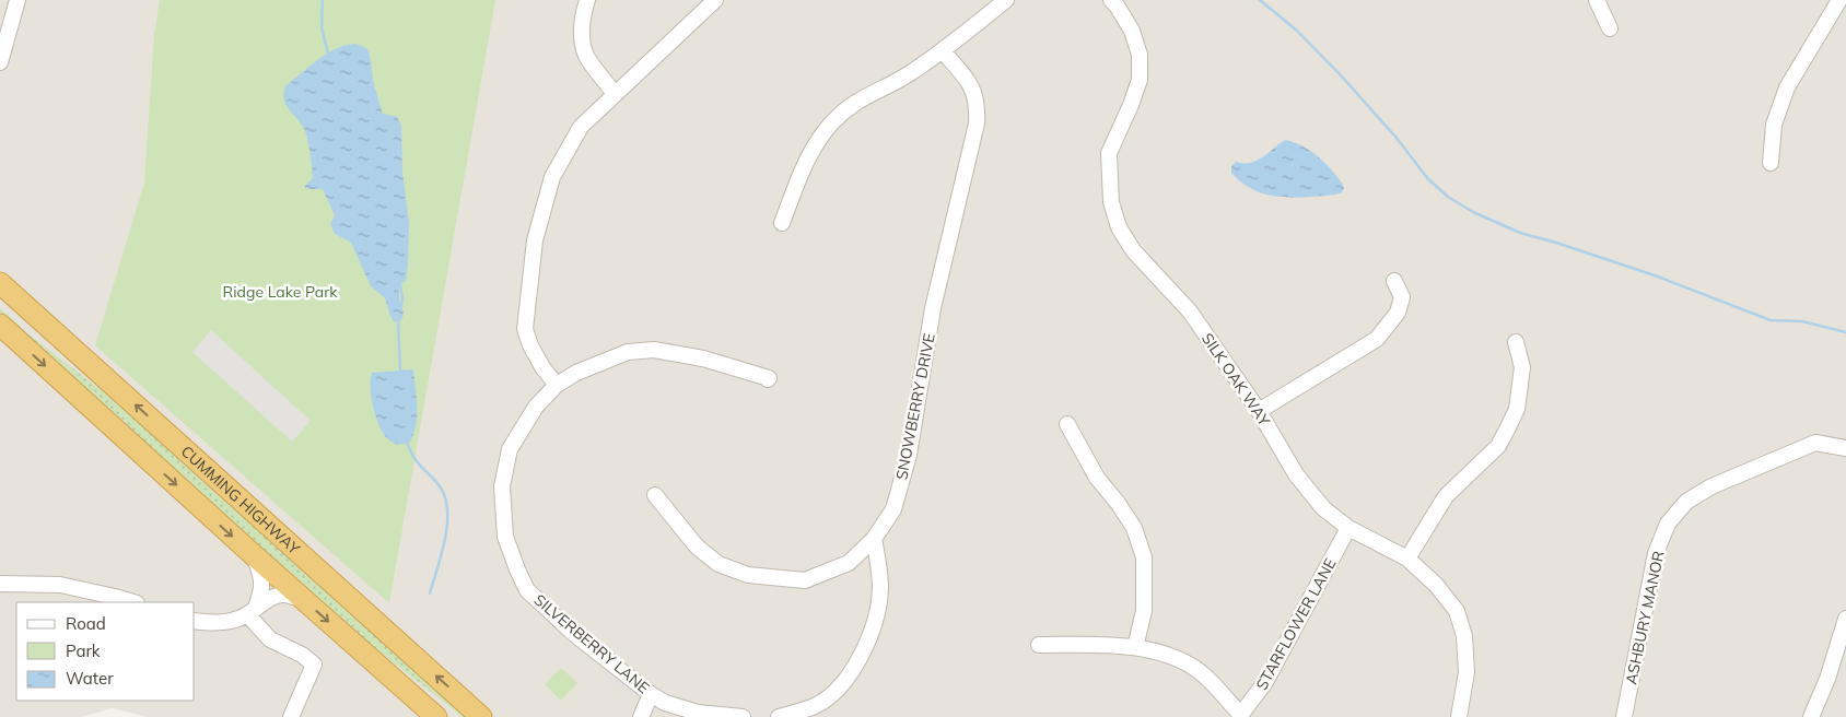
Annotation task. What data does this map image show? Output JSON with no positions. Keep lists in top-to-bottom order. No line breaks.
{"streets":{"highway":["CUMMING HIGHWAY"],"street":["SILK OAK WAY","SNOWBERRY DRIVE","ASHBURY MANOR","STARFLOWER LANE","SILVERBERRY LANE"]},"crossings":[["SILK OAK WAY","STARFLOWER LANE"]],"parks":["Ridge Lake Park"],"legend":["Road","Park","Water"]}
